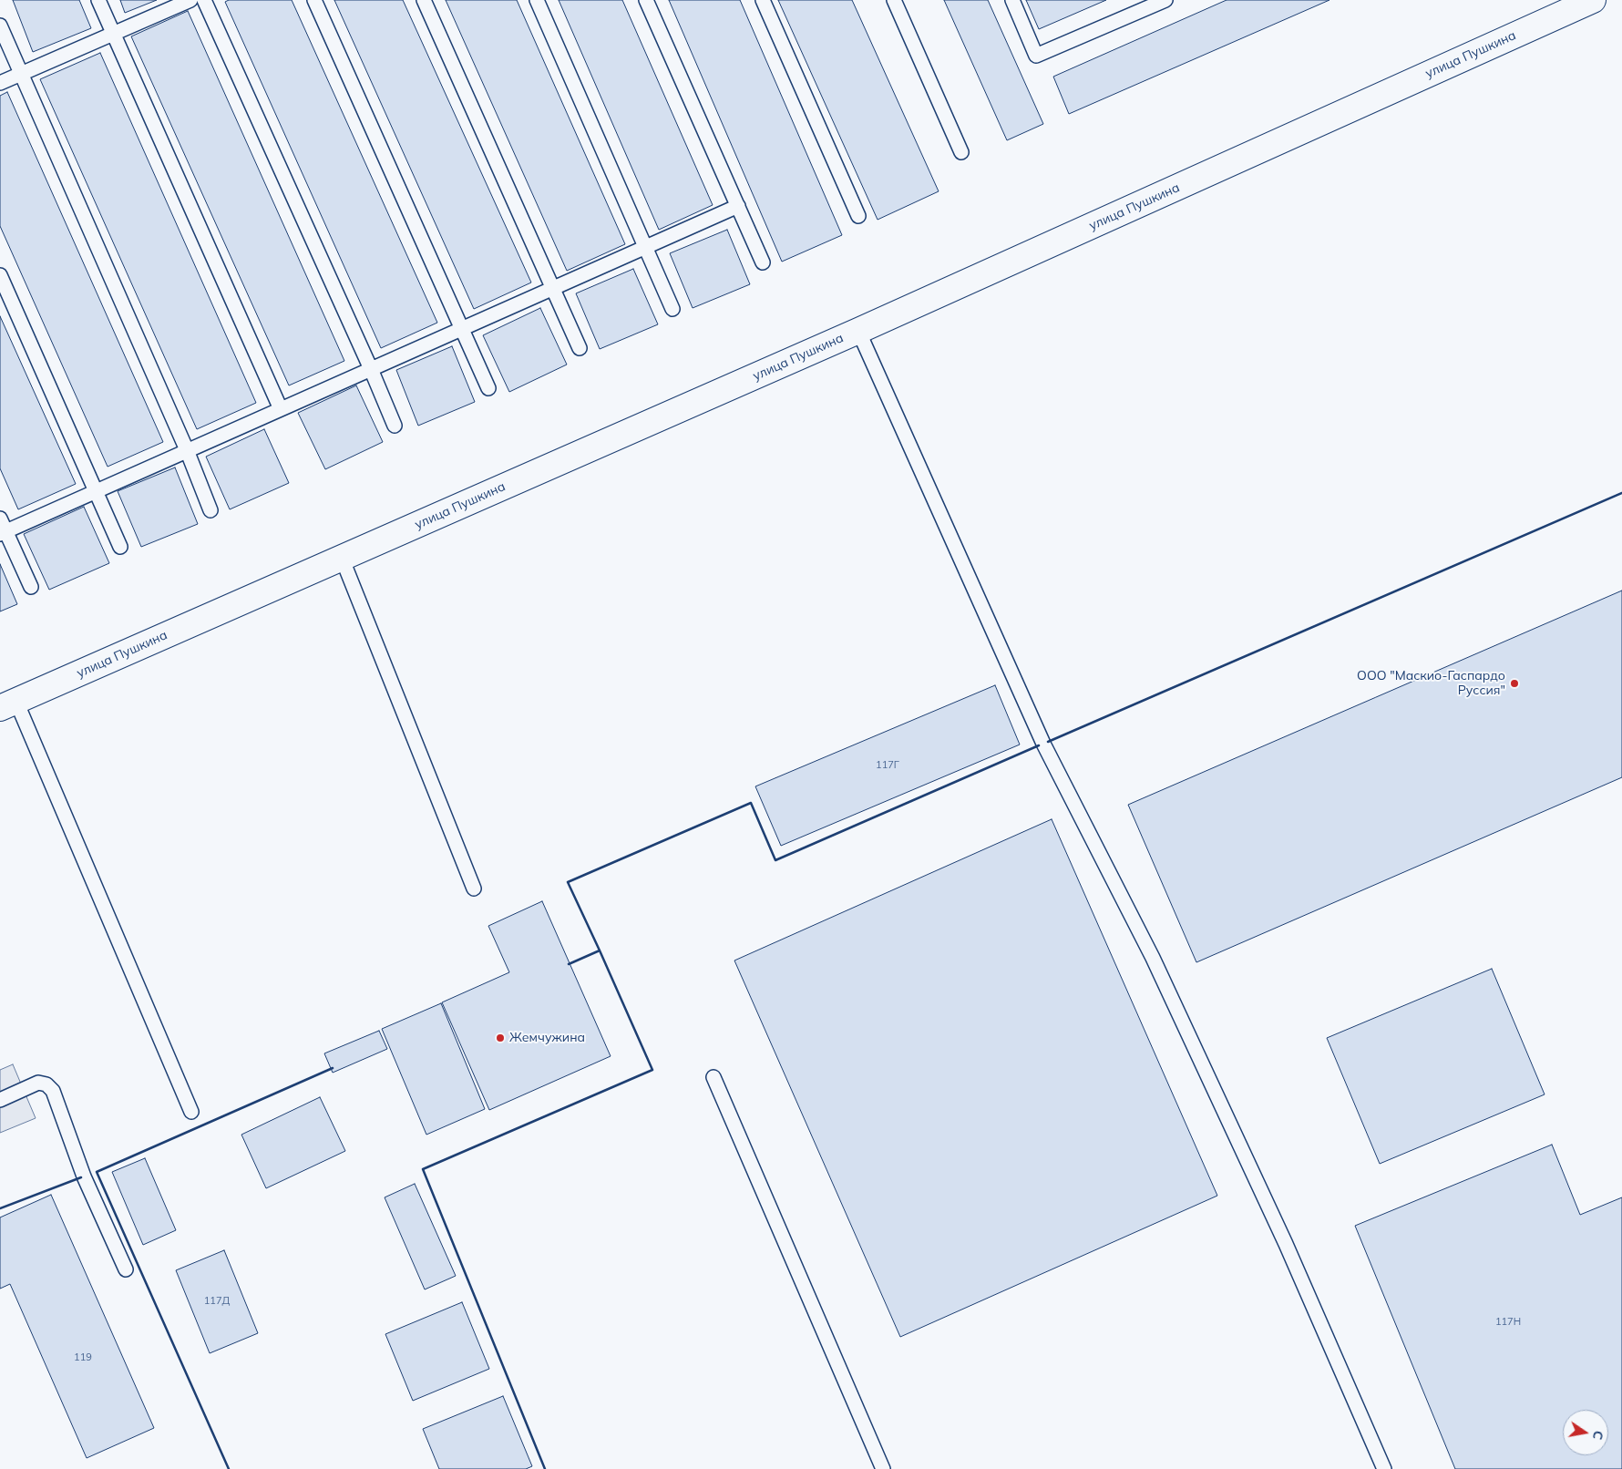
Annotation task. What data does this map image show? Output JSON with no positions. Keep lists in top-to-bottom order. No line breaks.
{"streets":{"main road":["улица Пушкина"]},"places":["ООО \"Маскио-Гаспардо Руссия\"","Жемчужина"],"house_numbers":["117Г","117Д","117Н","119"],"north":"right"}
